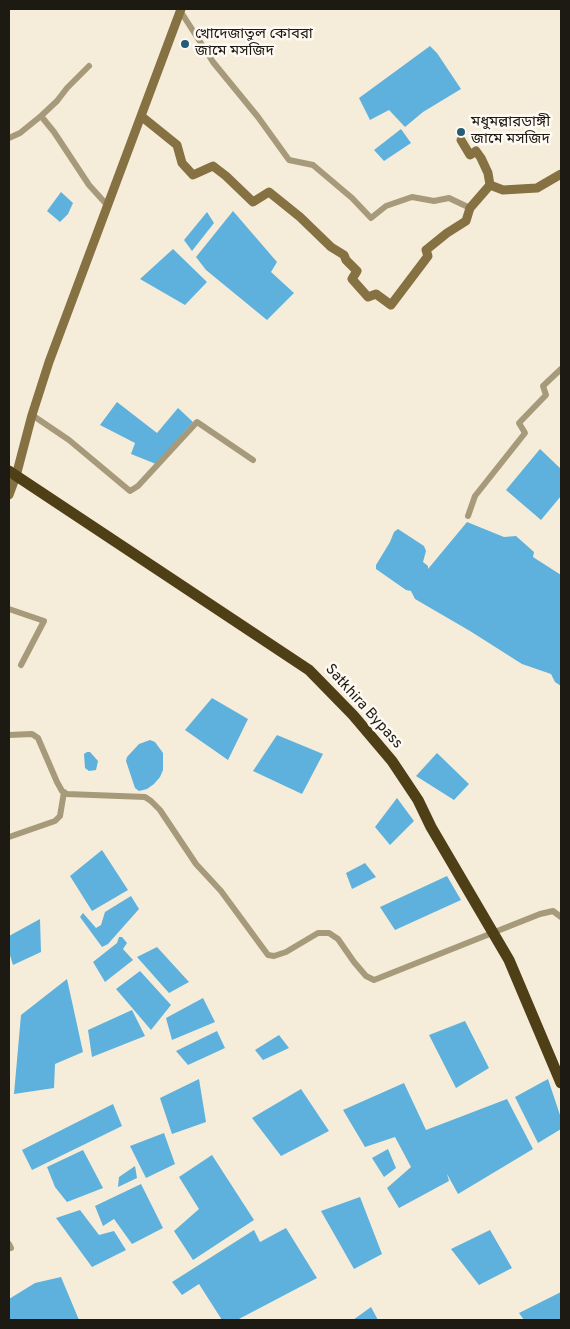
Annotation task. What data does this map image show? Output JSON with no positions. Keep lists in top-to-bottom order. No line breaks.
{"streets":{"highway":["Satkhira Bypass"]},"places":["খোদেজাতুল কোবরা জামে মসজিদ","মধুমল্লারডাঙ্গী জামে মসজিদ"]}
